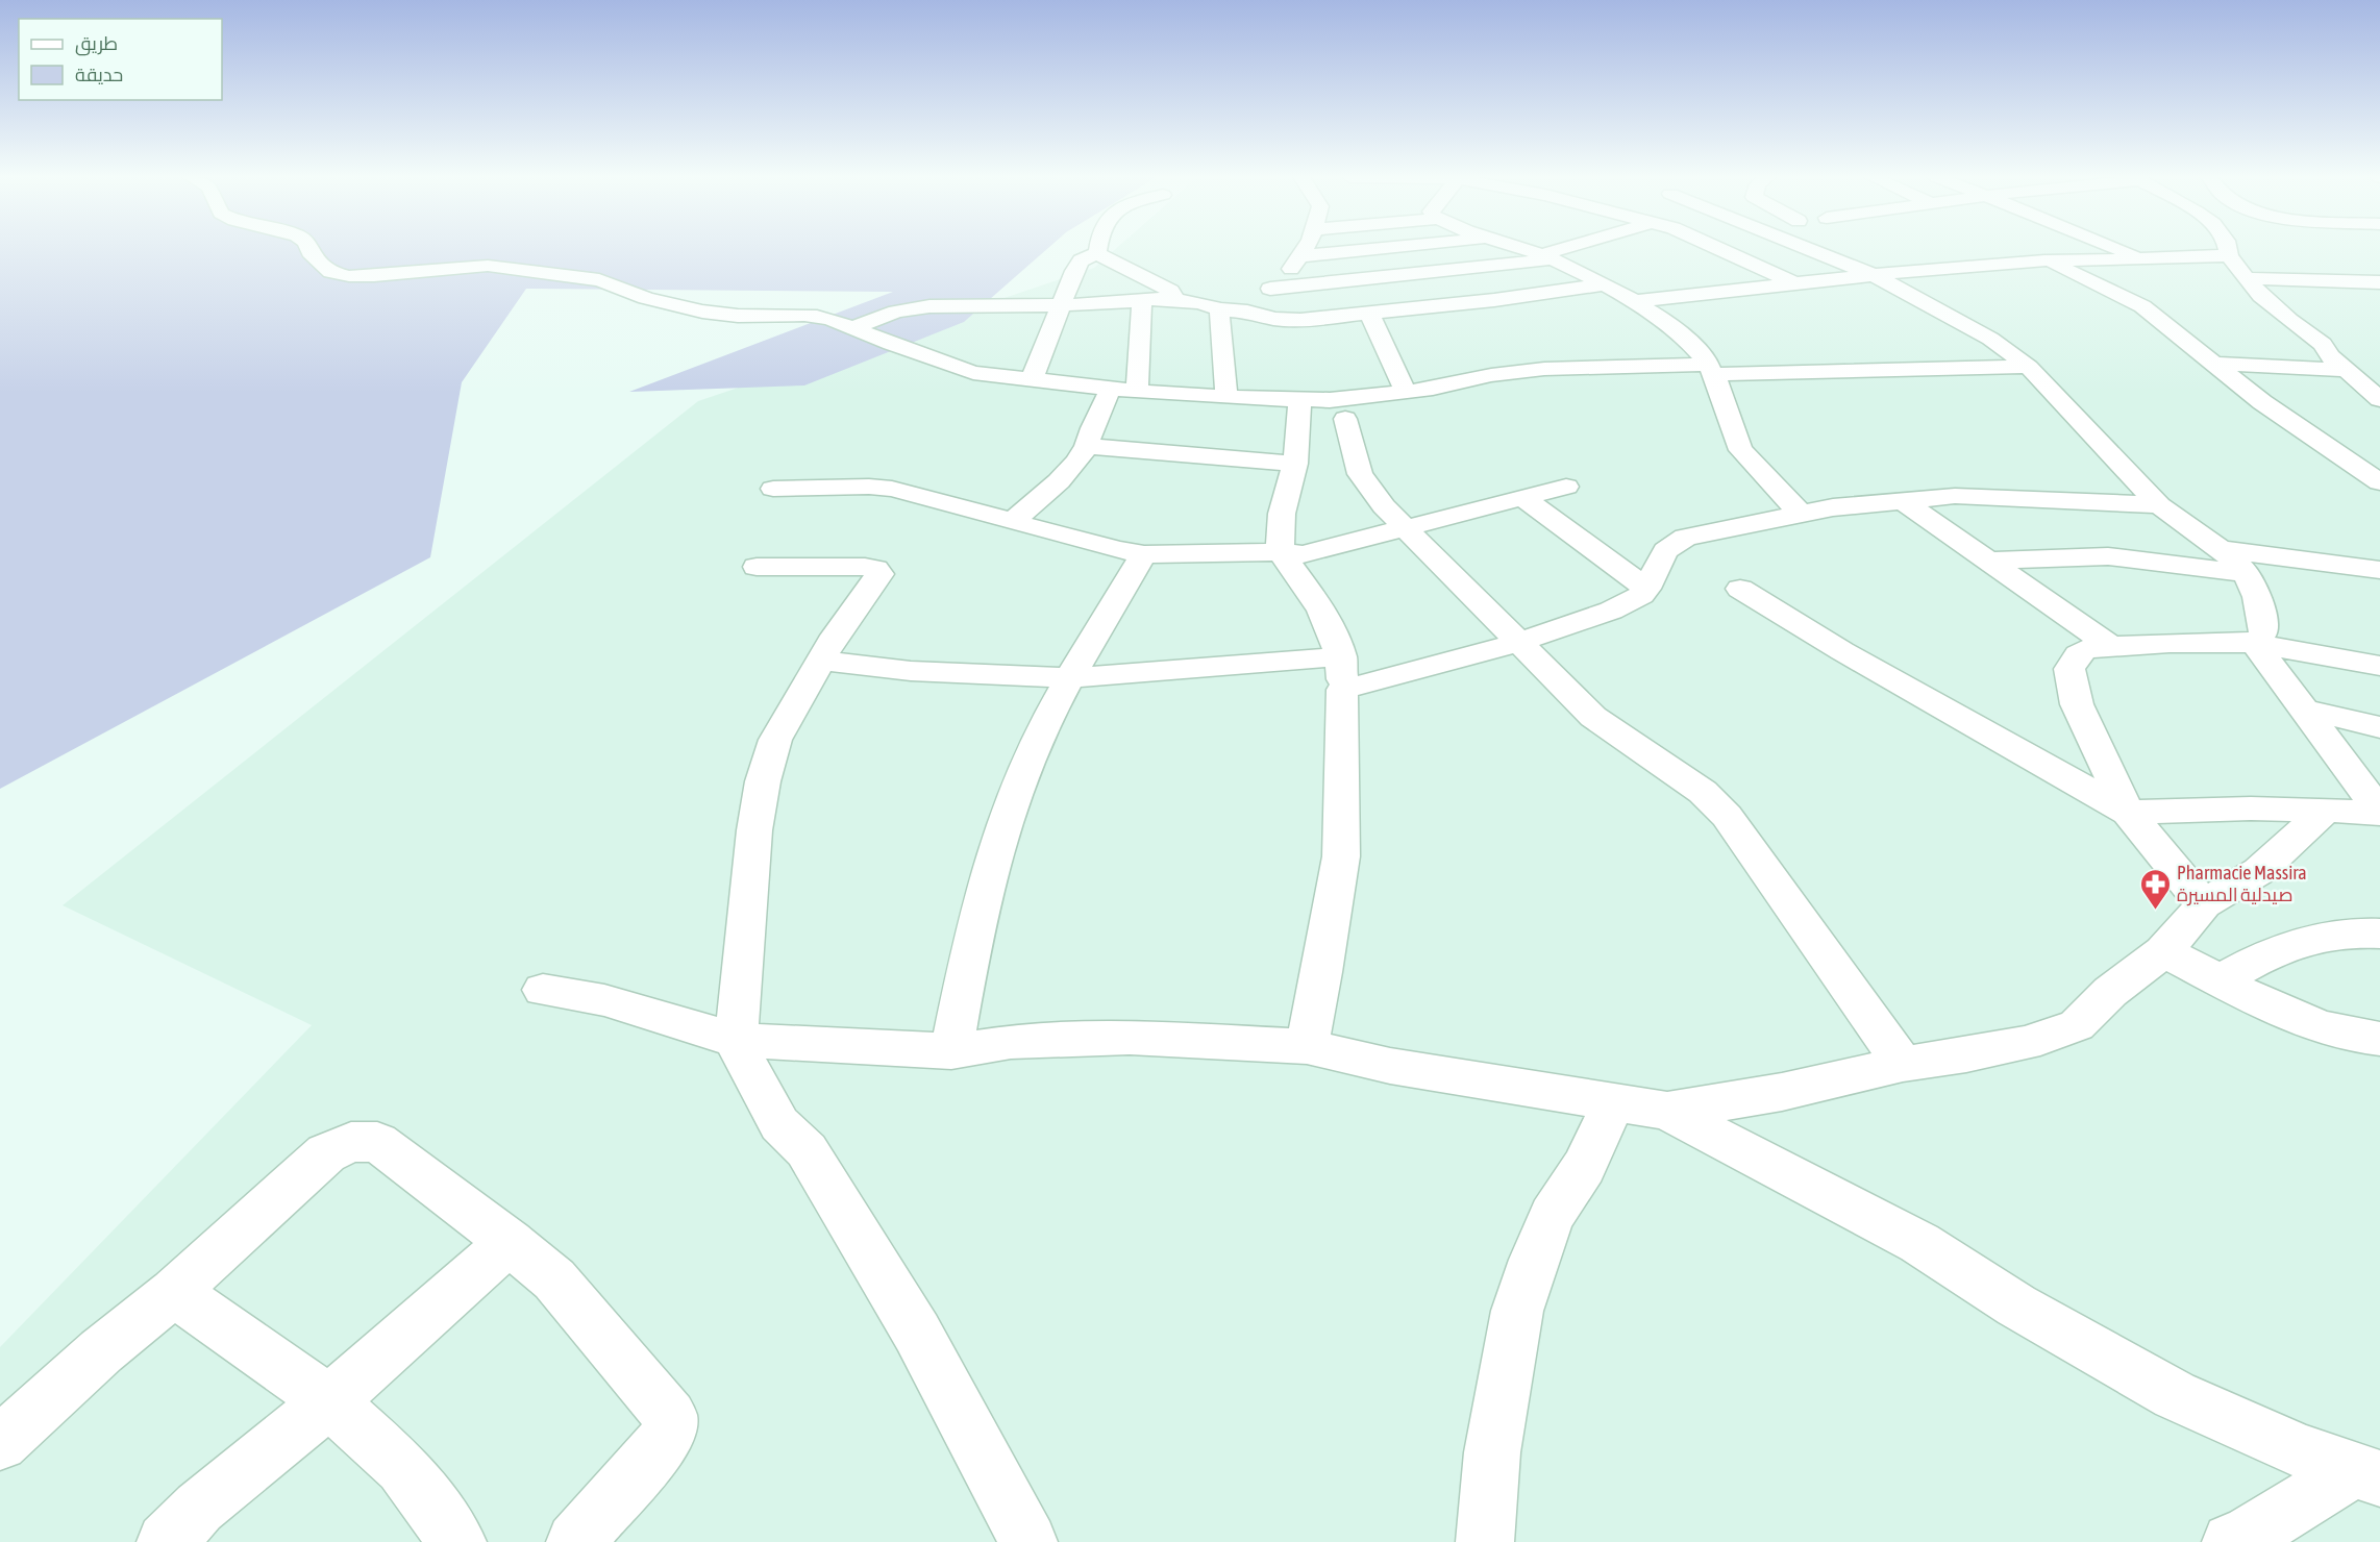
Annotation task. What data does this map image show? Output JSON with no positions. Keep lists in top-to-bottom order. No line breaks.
{"places":{"pharmacy":["Pharmacie Massira صيدلية المسيرة"]},"legend":["طريق","حديقة"]}
